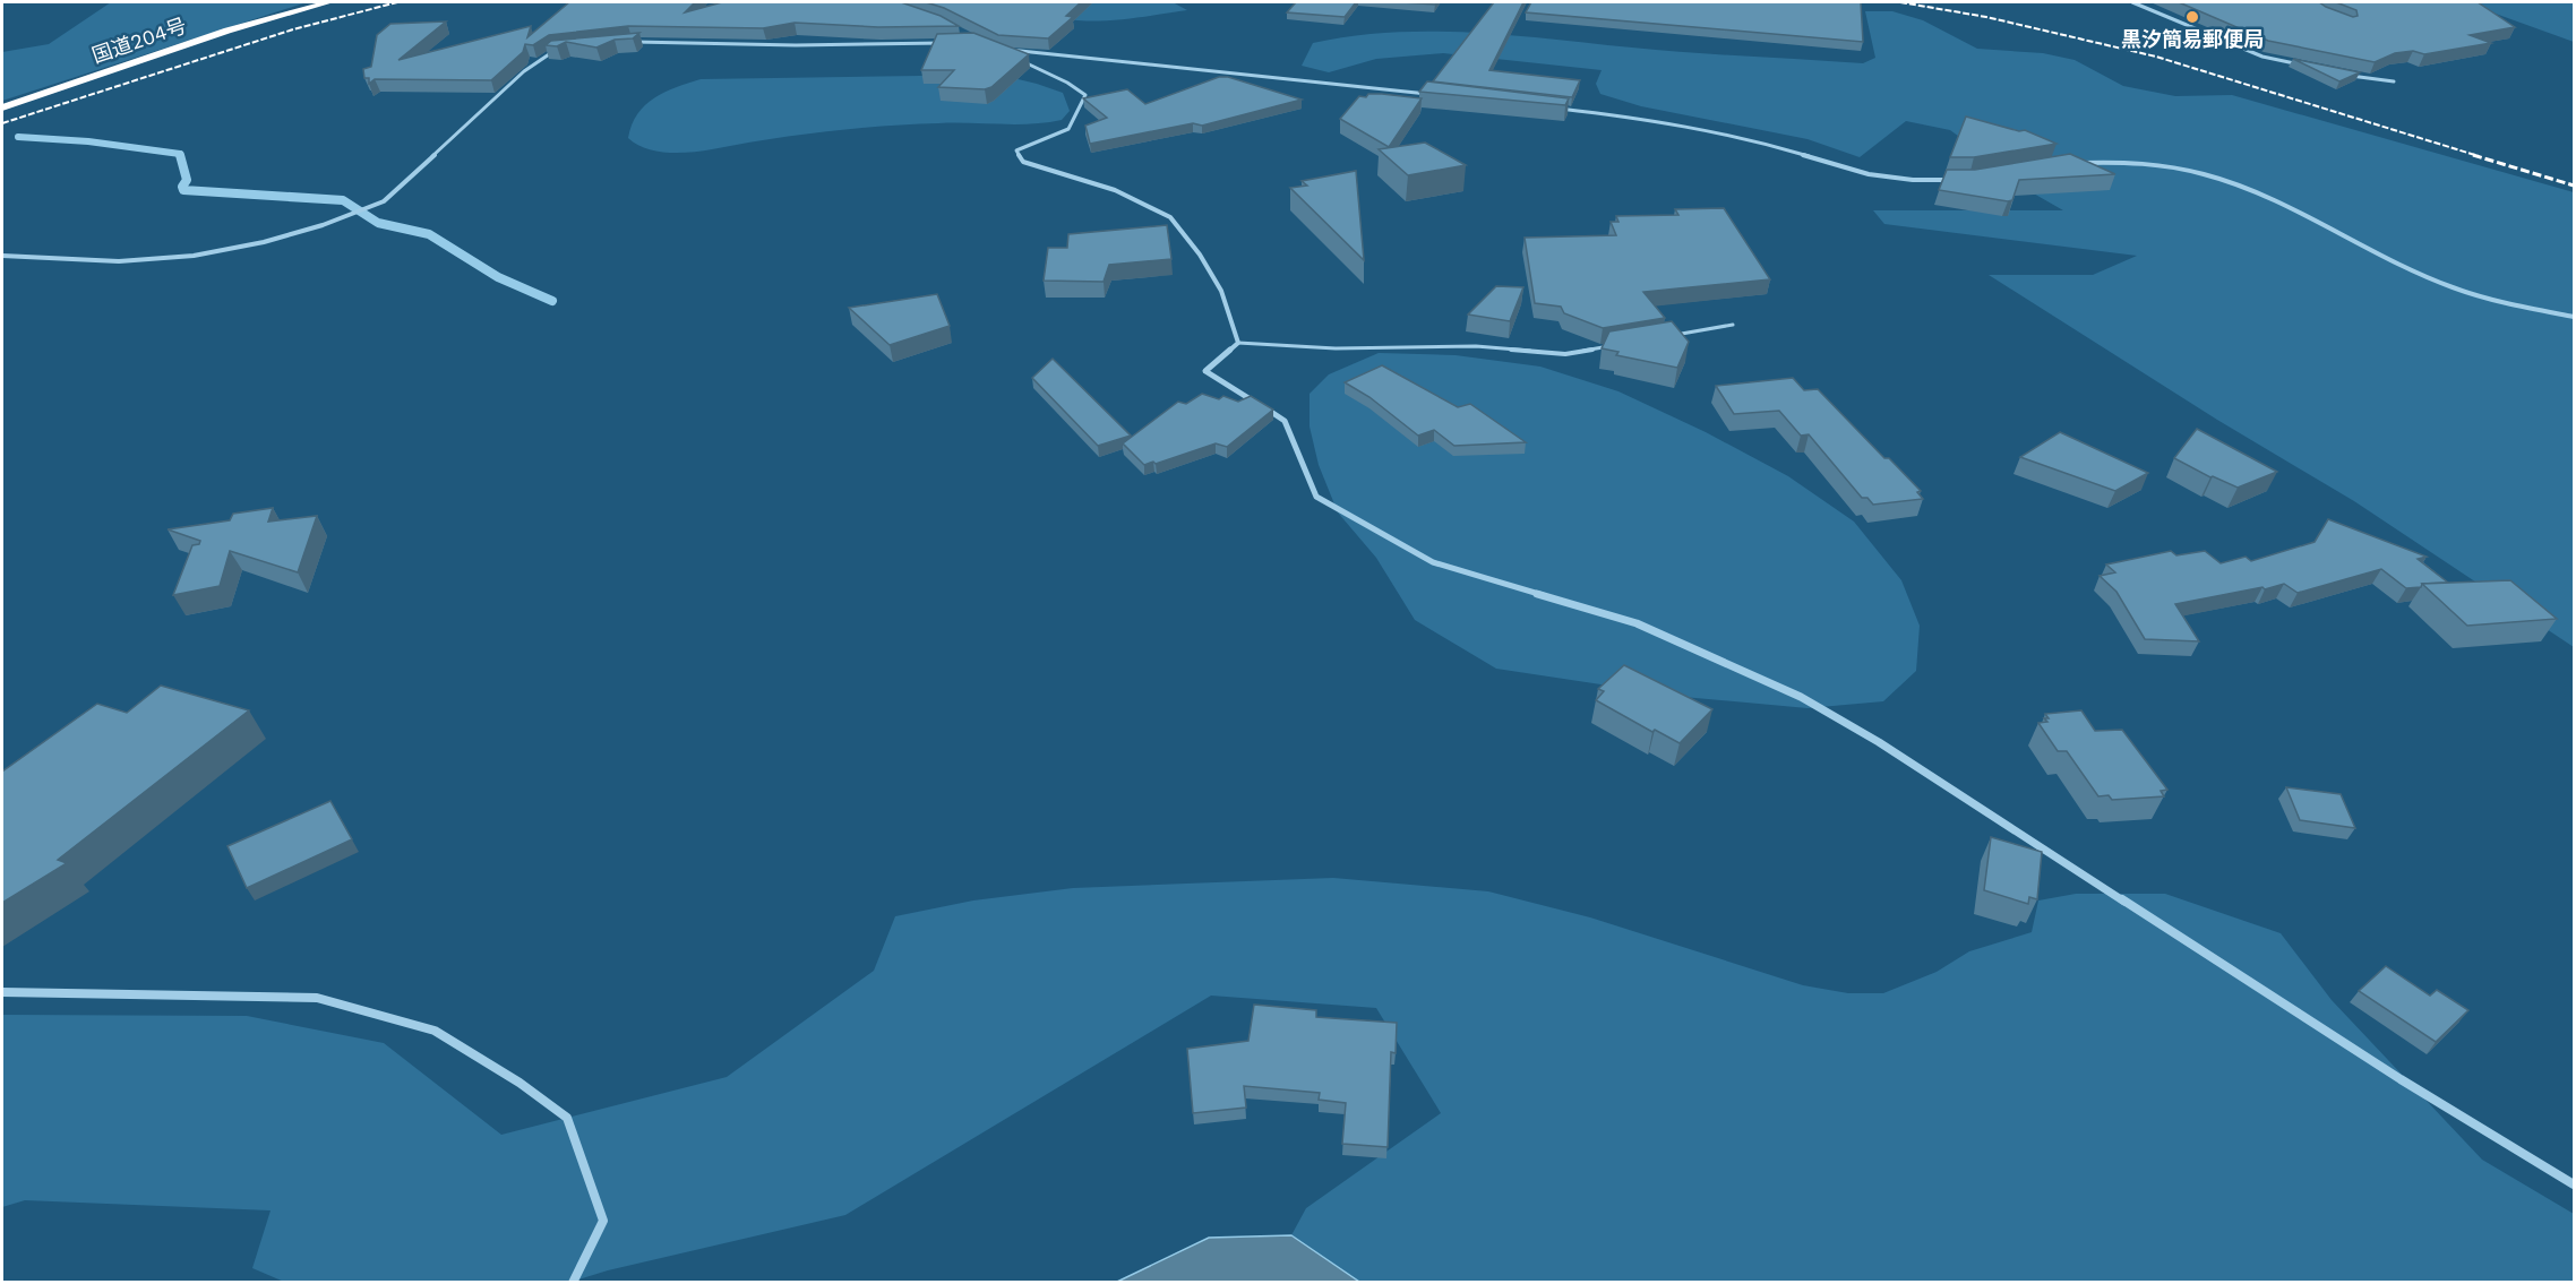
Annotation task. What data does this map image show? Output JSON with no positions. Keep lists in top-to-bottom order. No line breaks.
{"streets":{"highway":["国道204号"]},"places":["黒汐簡易郵便局"]}
